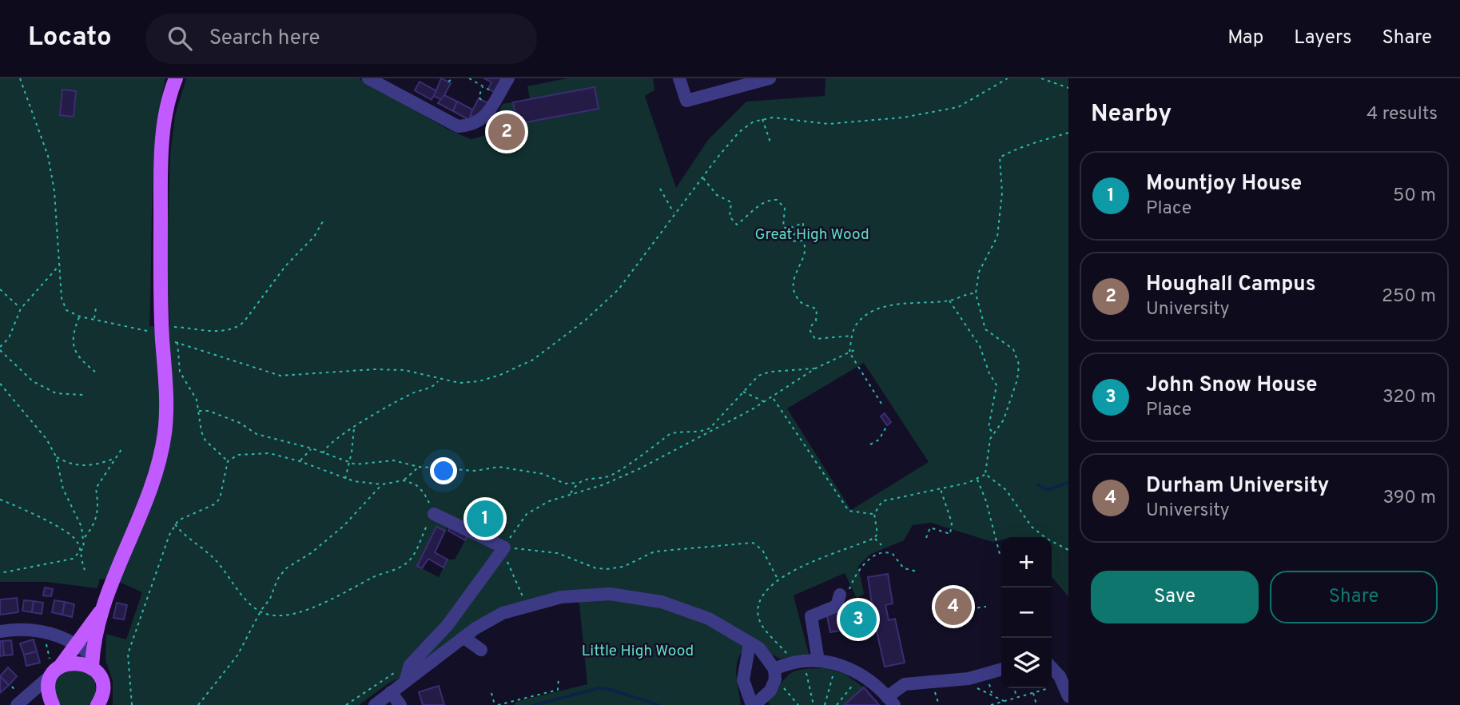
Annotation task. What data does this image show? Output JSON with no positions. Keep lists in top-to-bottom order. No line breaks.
{"parks":["Great High Wood","Little High Wood"],"page":{"header":"Locato","search":"Search here","nav":["Map","Layers","Share"],"heading":["Nearby","4 results"],"pins":["2","1","4","3"],"list":[{"mark":"1","name":"Mountjoy House","note":"Place","value":"50 m"},{"mark":"2","name":"Houghall Campus","note":"University","value":"250 m"},{"mark":"3","name":"John Snow House","note":"Place","value":"320 m"},{"mark":"4","name":"Durham University","note":"University","value":"390 m"}],"map_buttons":["+","−"],"buttons":["Save","Share"]}}
